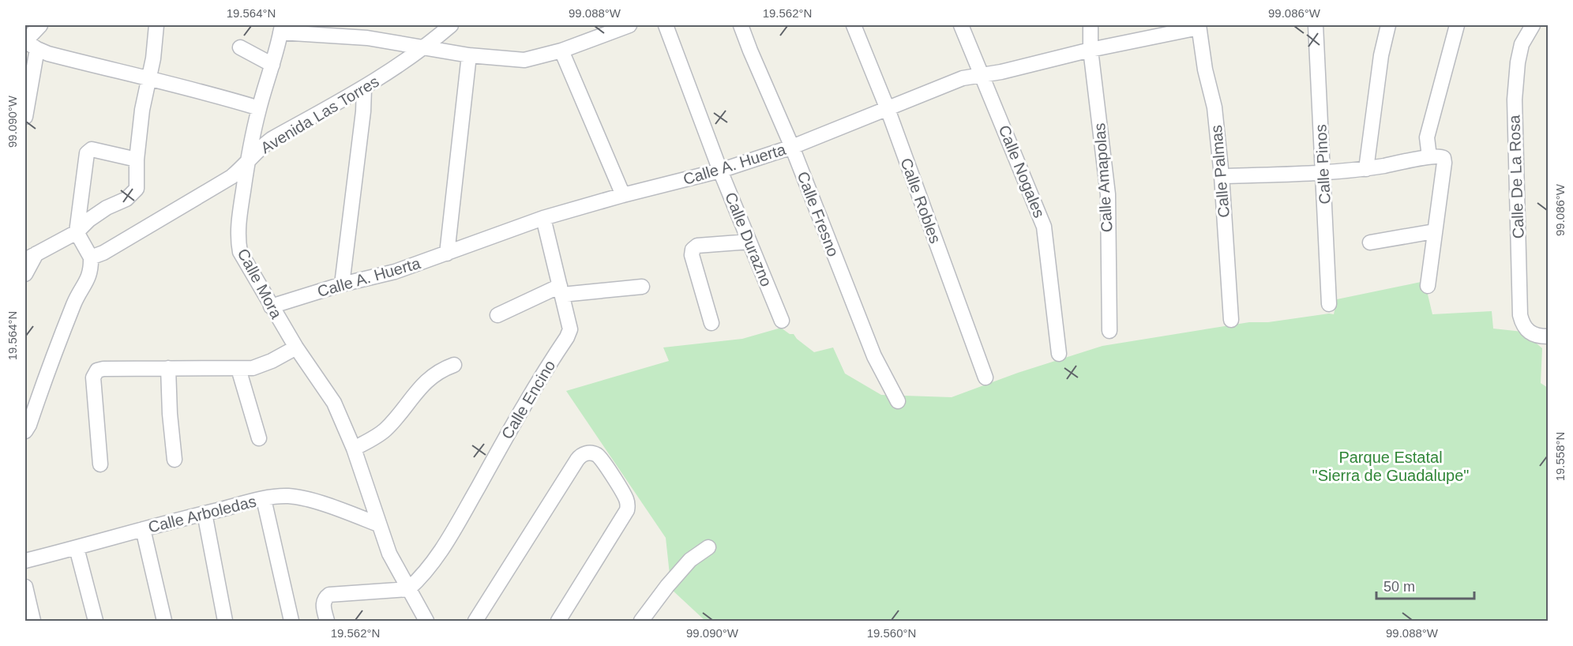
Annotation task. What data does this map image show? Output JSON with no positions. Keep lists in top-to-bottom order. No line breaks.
{"streets":{"street":["Avenida Las Torres","Calle A. Huerta","Calle Pinos","Calle Nogales","Calle Palmas","Calle De La Rosa","Calle Amapolas","Calle Robles","Calle Fresno","Calle Durazno","Calle Mora","Calle Encino","Calle Arboledas"]},"crossings":[["Avenida Las Torres","Calle Mora"],["Calle A. Huerta","Calle Nogales"],["Calle A. Huerta","Calle Palmas"],["Calle A. Huerta","Calle Amapolas"],["Calle A. Huerta","Calle Robles"],["Calle A. Huerta","Calle Fresno"],["Calle A. Huerta","Calle Durazno"],["Calle A. Huerta","Calle Mora"],["Calle A. Huerta","Calle Encino"],["Calle Mora","Calle Encino"],["Calle Mora","Calle Arboledas"]],"parks":["Parque Estatal \"Sierra de Guadalupe\""],"scale_bar":"50 m","coordinates":["19.564°N","99.088°W","19.562°N","99.086°W","99.090°W","19.558°N","19.560°N"]}
